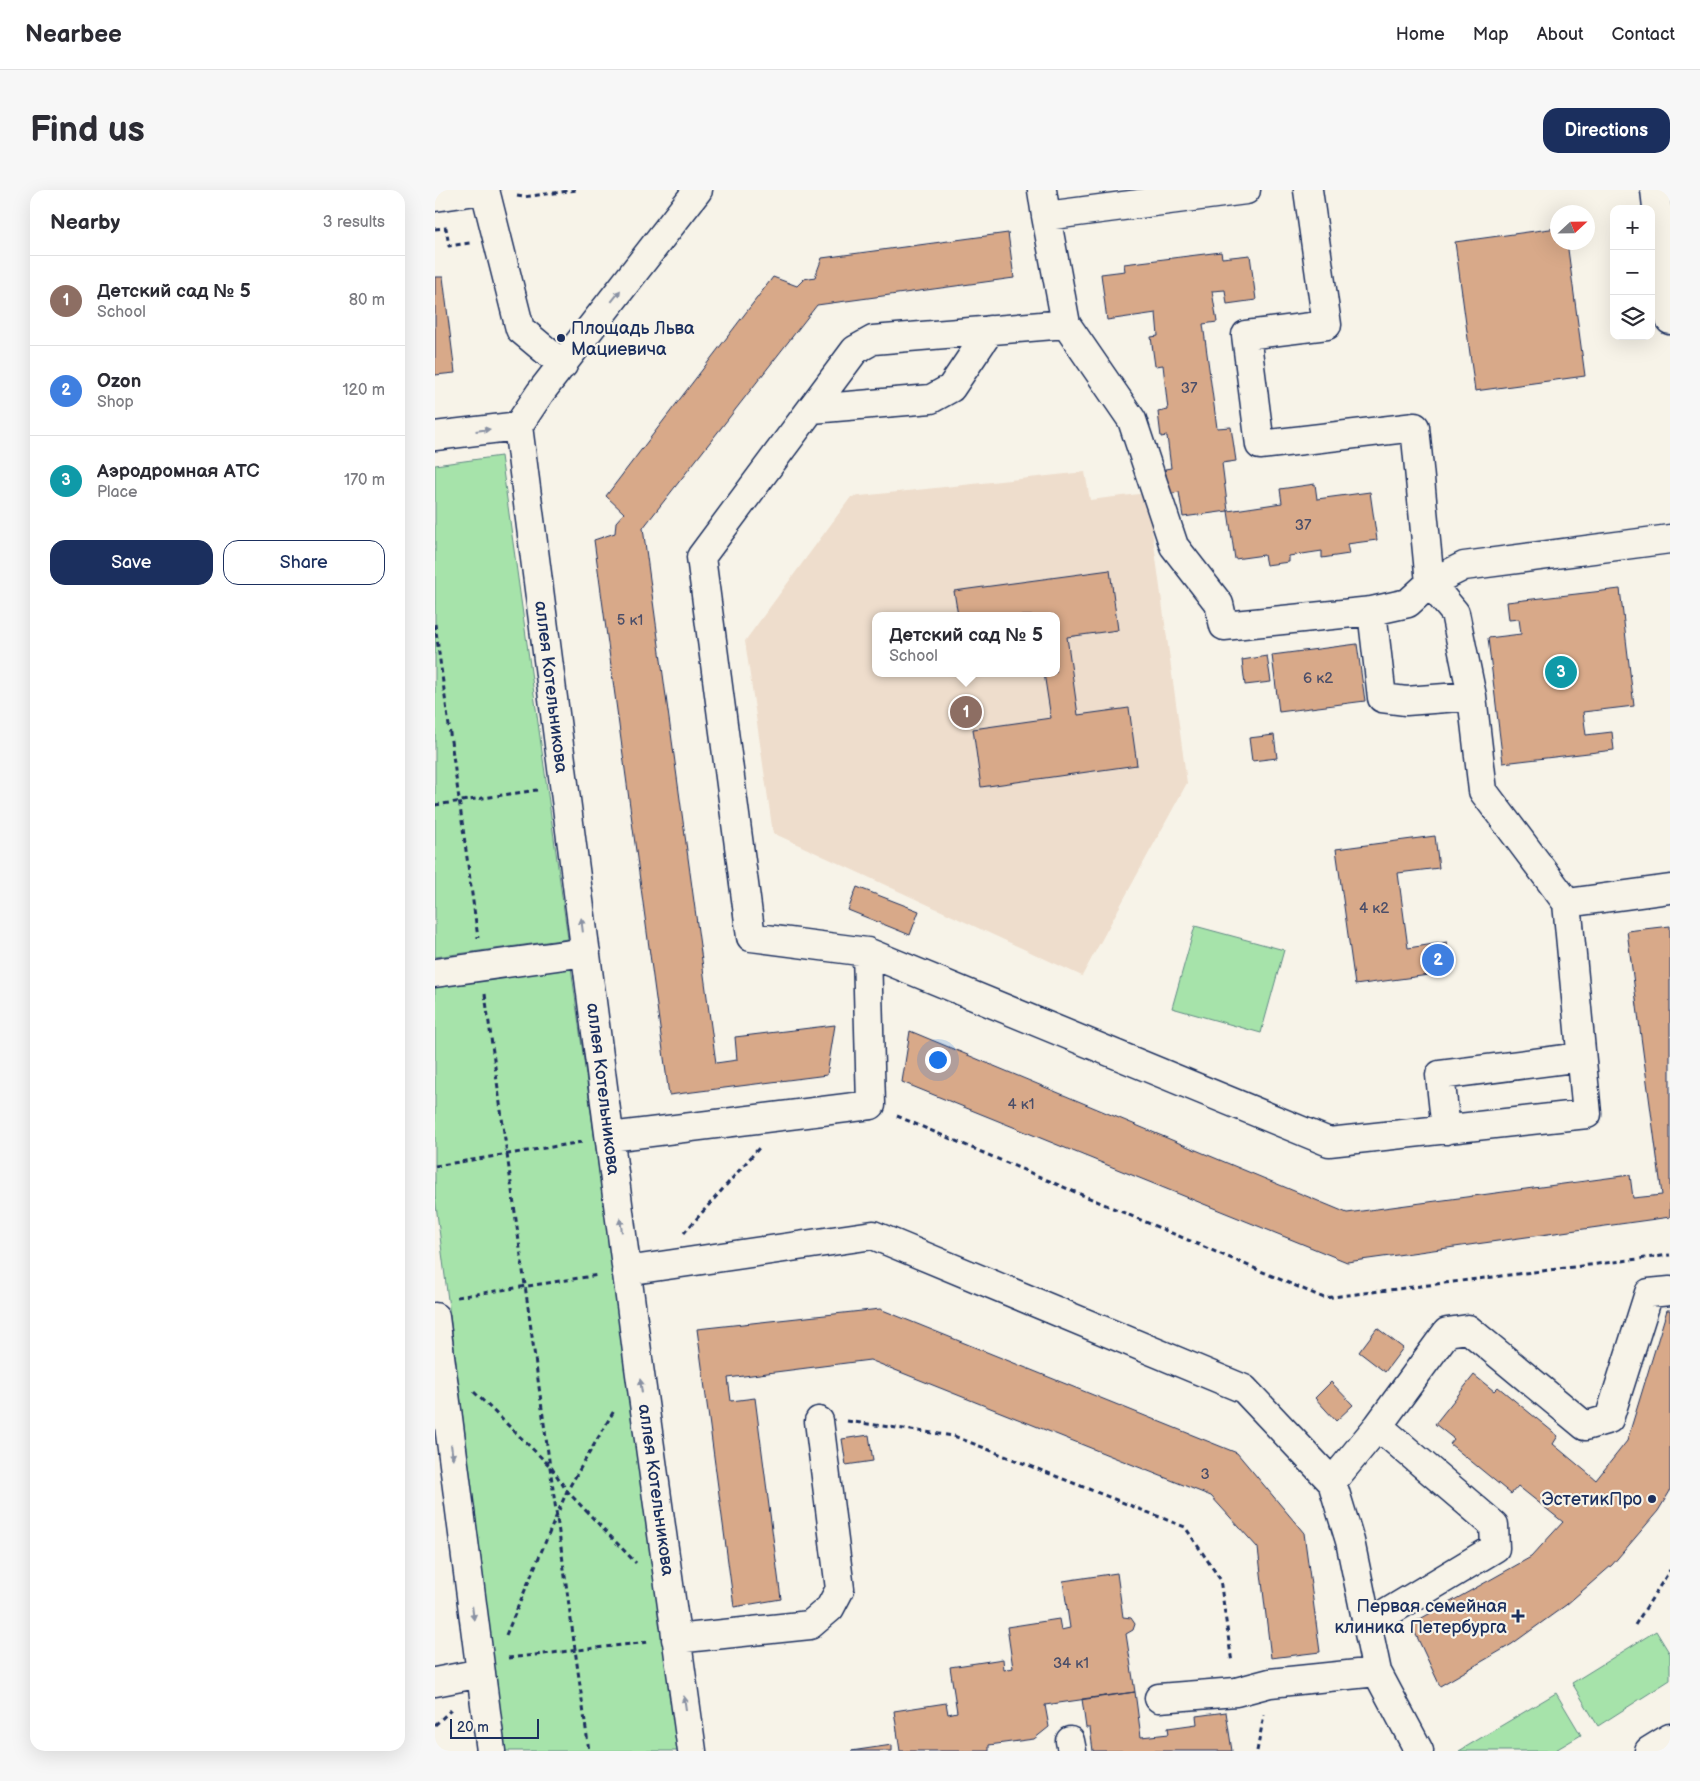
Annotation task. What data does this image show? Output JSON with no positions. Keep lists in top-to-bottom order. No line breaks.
{"streets":{"street":["аллея Котельникова"]},"places":{"other":["Площадь Льва Мациевича","ЭстетикПро"],"health":["Первая семейная клиника Петербурга"]},"house_numbers":["37","37","5 к1","6 к2","4 к2","4 к1","3","34 к1"],"scale_bar":"20 m","north":"right","page":{"header":"Nearbee","nav":["Home","Map","About","Contact"],"buttons":["Directions",["Save","Share"]],"title":"Find us","heading":["Nearby","3 results"],"map_buttons":["+","−"],"list":[{"mark":"1","name":"Детский сад № 5","note":"School","value":"80 m"},{"mark":"2","name":"Ozon","note":"Shop","value":"120 m"},{"mark":"3","name":"Аэродромная АТС","note":"Place","value":"170 m"}],"popup":["Детский сад № 5","School"],"pins":["3","1","2"],"scale":"20 m"}}
